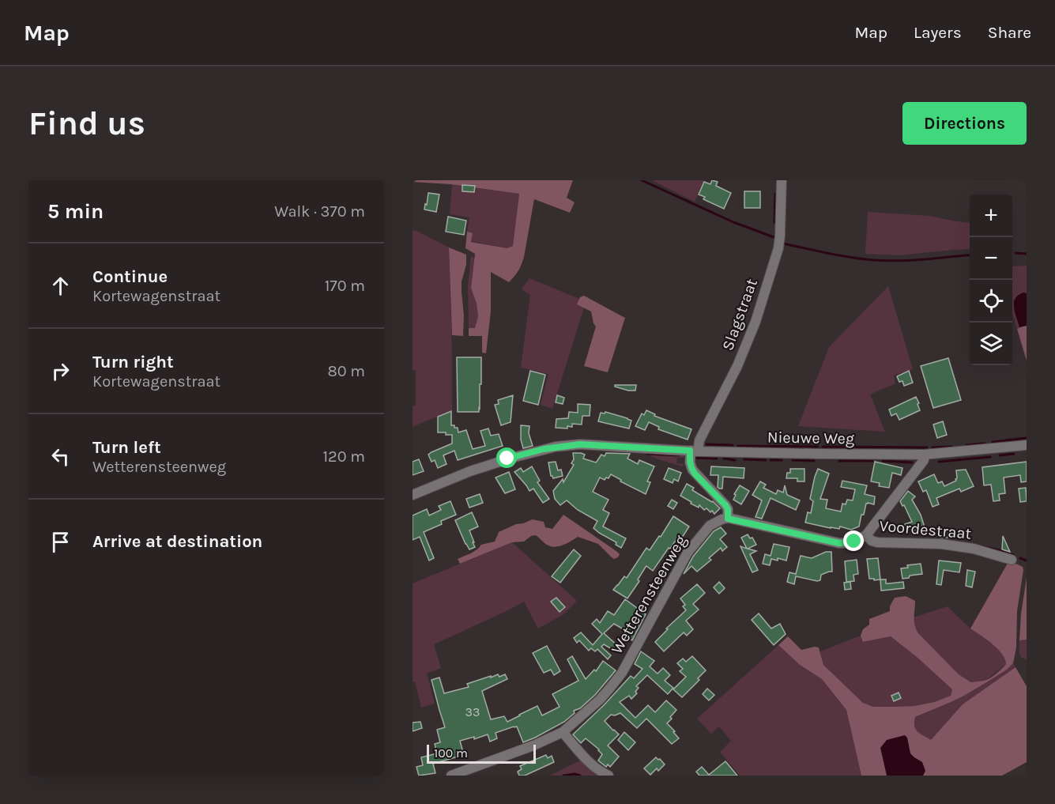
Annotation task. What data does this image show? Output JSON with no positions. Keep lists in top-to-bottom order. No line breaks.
{"streets":{"street":["Slagstraat","Nieuwe Weg","Voordestraat","Wetterensteenweg"]},"crossings":[["Slagstraat","Nieuwe Weg"]],"house_numbers":["33"],"scale_bar":"100 m","page":{"header":"Map","nav":["Map","Layers","Share"],"buttons":"Directions","title":"Find us","heading":["5 min","Walk · 370 m"],"map_buttons":["+","−"],"list":[["Continue","Kortewagenstraat","170 m"],["Turn right","Kortewagenstraat","80 m"],["Turn left","Wetterensteenweg","120 m"],"Arrive at destination"],"scale":"100 m"}}
